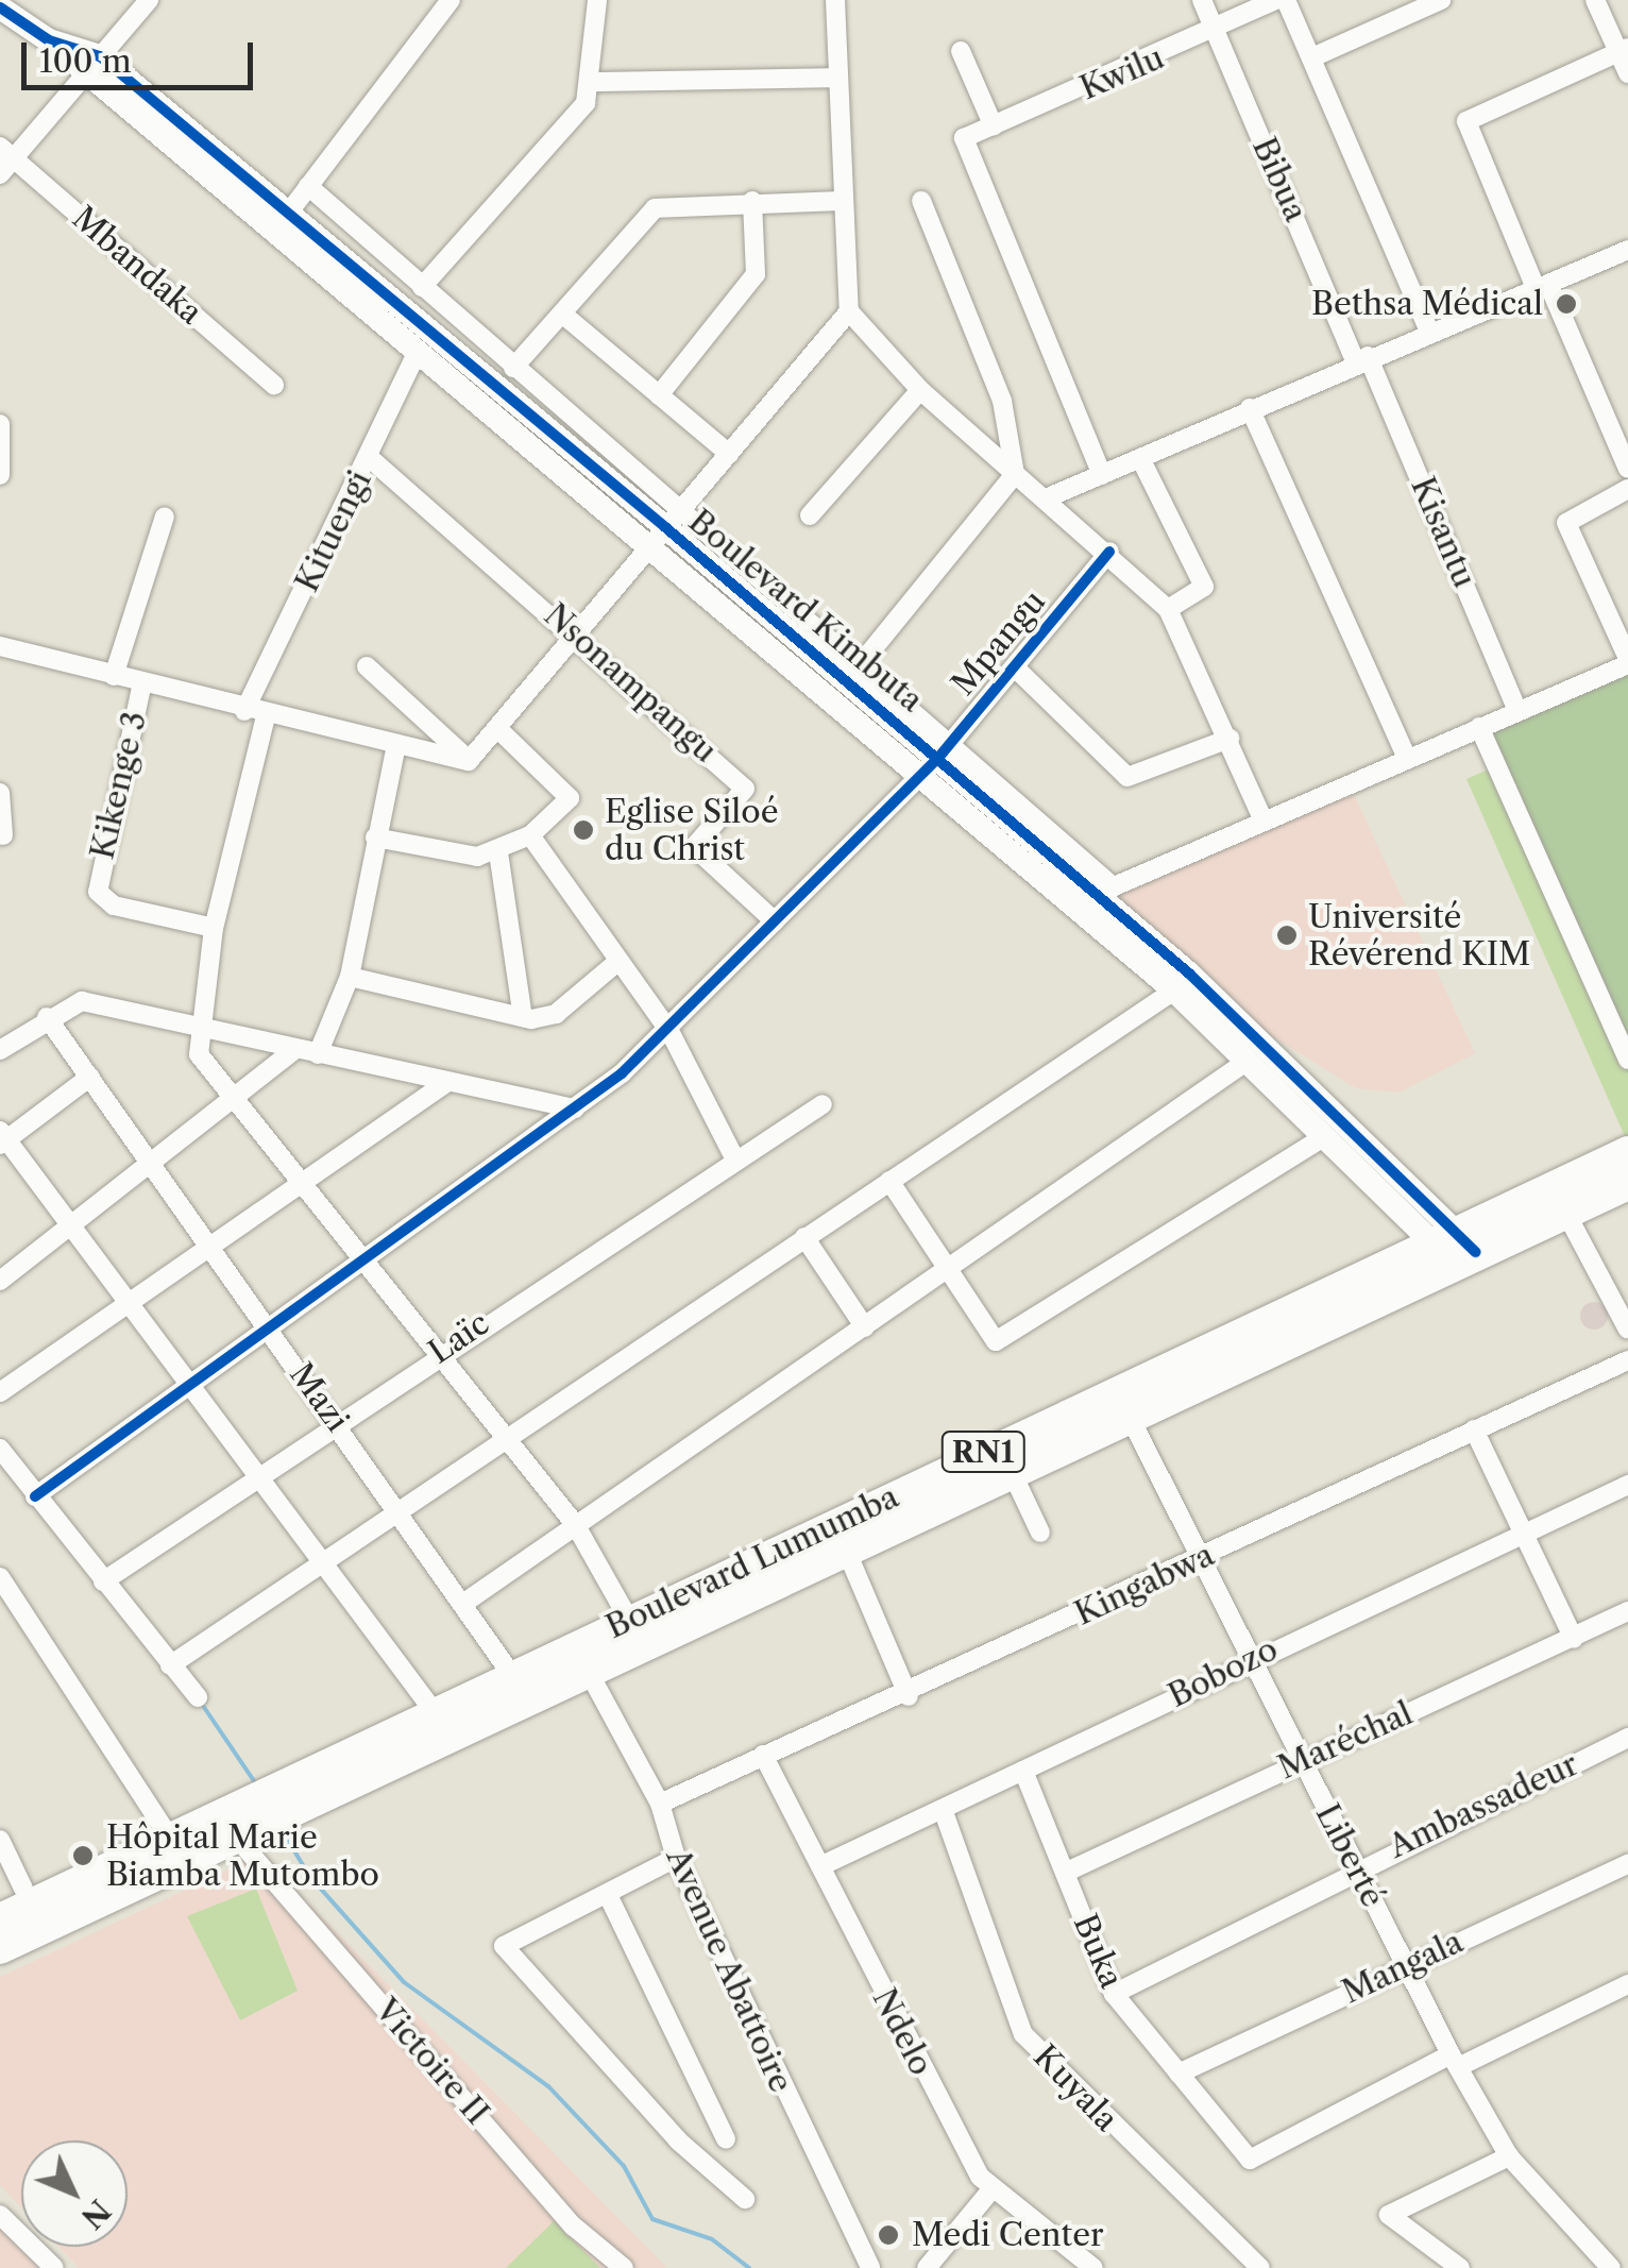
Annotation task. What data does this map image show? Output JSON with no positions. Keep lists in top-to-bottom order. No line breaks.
{"streets":{"highway":["RN1","Boulevard Lumumba"],"street":["Kwilu","Bibua","Mbandaka","Kituengi","Kisantu","Boulevard Kimbuta","Mpangu","Nsonampangu","Kikenge 3","Laïc","Mazi","Kingabwa","Bobozo","Maréchal","Ambassadeur","Liberté","Buka","Mangala","Avenue Abattoire","Ndelo","Victoire II","Kuyala"]},"crossings":[["Kwilu","Bibua"],["Bibua","Kisantu"],["Kituengi","Boulevard Kimbuta"],["Kituengi","Nsonampangu"],["Boulevard Kimbuta","Mpangu"],["Boulevard Kimbuta","Boulevard Lumumba"],["Mpangu","Nsonampangu"],["Mpangu","Mazi"],["Laïc","Mazi"],["Mazi","Boulevard Lumumba"],["Boulevard Lumumba","Liberté"],["Boulevard Lumumba","Avenue Abattoire"],["Kingabwa","Liberté"],["Kingabwa","Avenue Abattoire"],["Kingabwa","Ndelo"],["Bobozo","Liberté"],["Bobozo","Buka"],["Bobozo","Ndelo"],["Bobozo","Kuyala"],["Maréchal","Liberté"],["Maréchal","Buka"],["Ambassadeur","Liberté"],["Ambassadeur","Buka"],["Liberté","Buka"],["Liberté","Mangala"],["Buka","Mangala"]],"places":["Bethsa Médical","Eglise Siloé du Christ","Université Révérend KIM","Hôpital Marie Biamba Mutombo","Medi Center"],"scale_bar":"100 m","north":"bottom right"}
